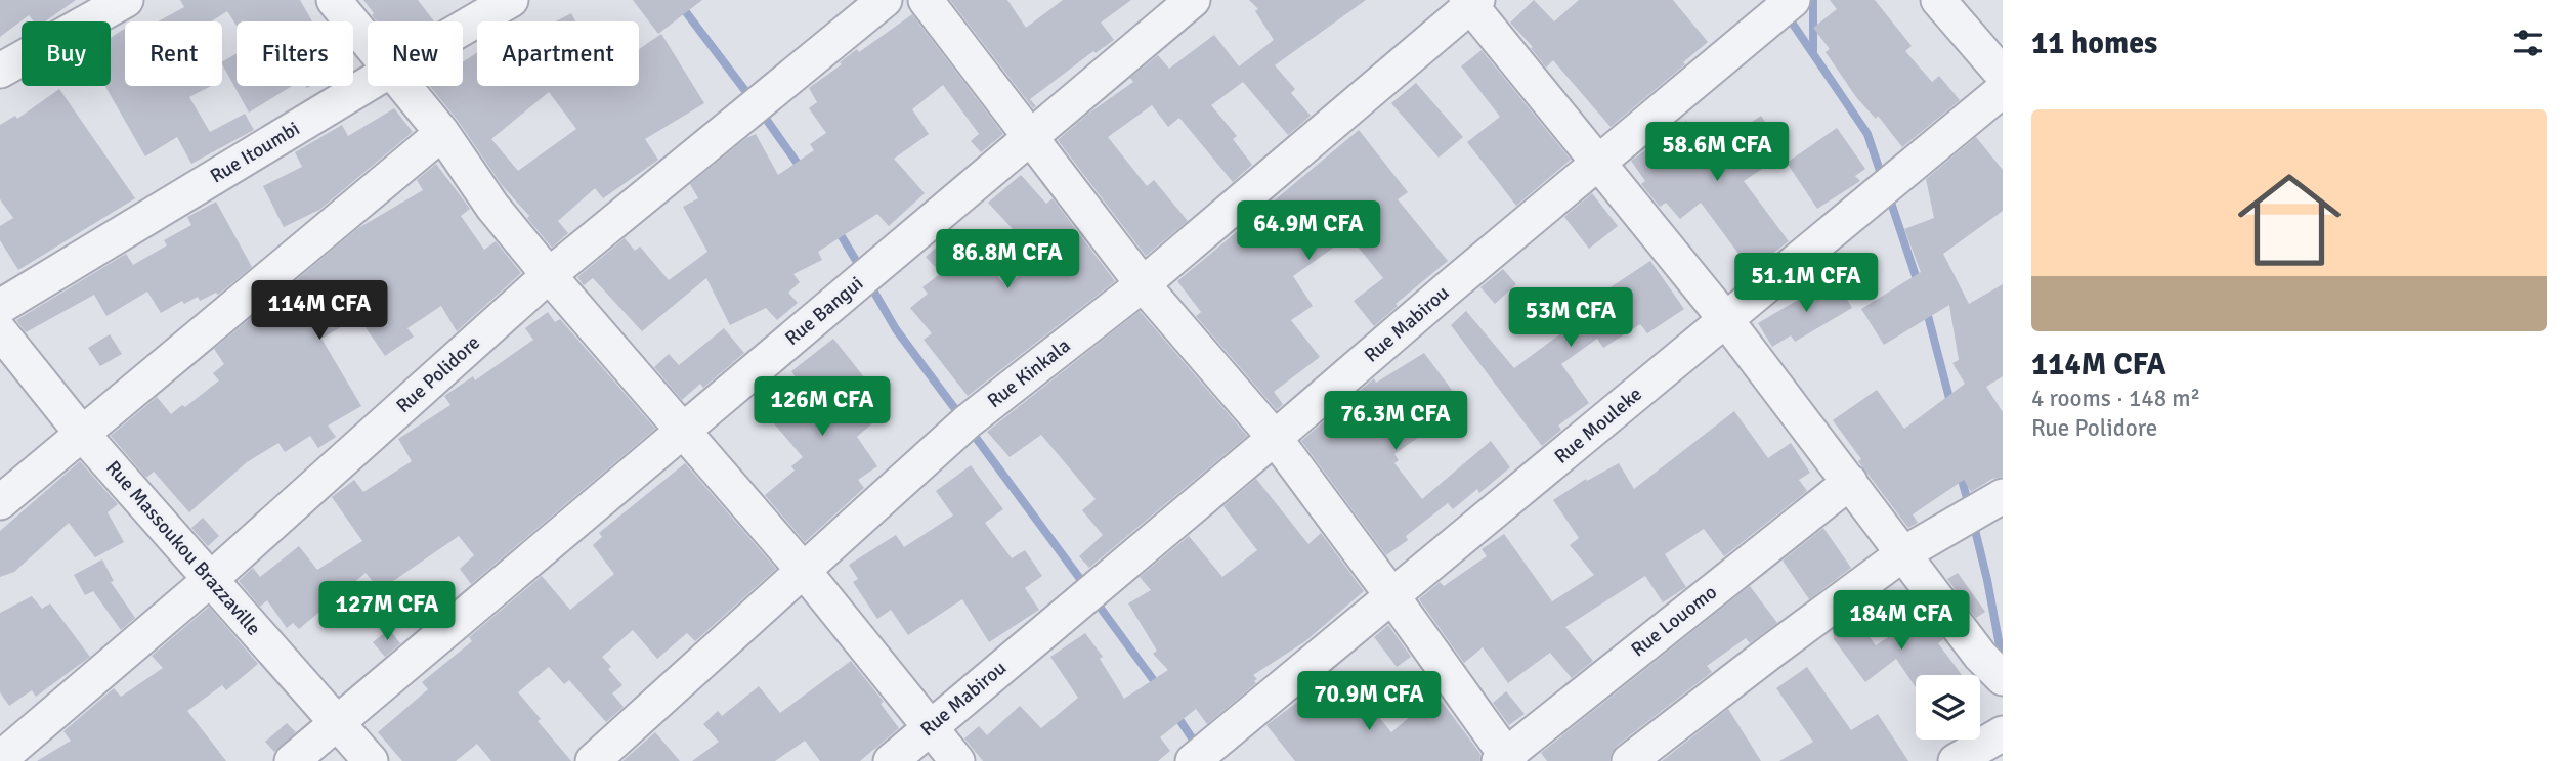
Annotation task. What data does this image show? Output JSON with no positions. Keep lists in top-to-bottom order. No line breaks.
{"streets":{"street":["Rue Itoumbi","Rue Bangui","Rue Mabirou","Rue Kinkala","Rue Polidore","Rue Mouleke","Rue Massoukou Brazzaville","Rue Louomo"]},"crossings":[["Rue Bangui","Rue Massoukou Brazzaville"],["Rue Polidore","Rue Massoukou Brazzaville"]],"page":{"heading":"11 homes","chip":["Buy","Rent","Filters","New","Apartment"],"list":[{"name":"114M CFA","note":"4 rooms · 148 m² · Rue Polidore"}],"price":["58.6M CFA","64.9M CFA","86.8M CFA","51.1M CFA","114M CFA","53M CFA","126M CFA","76.3M CFA","127M CFA","184M CFA","70.9M CFA"]}}
